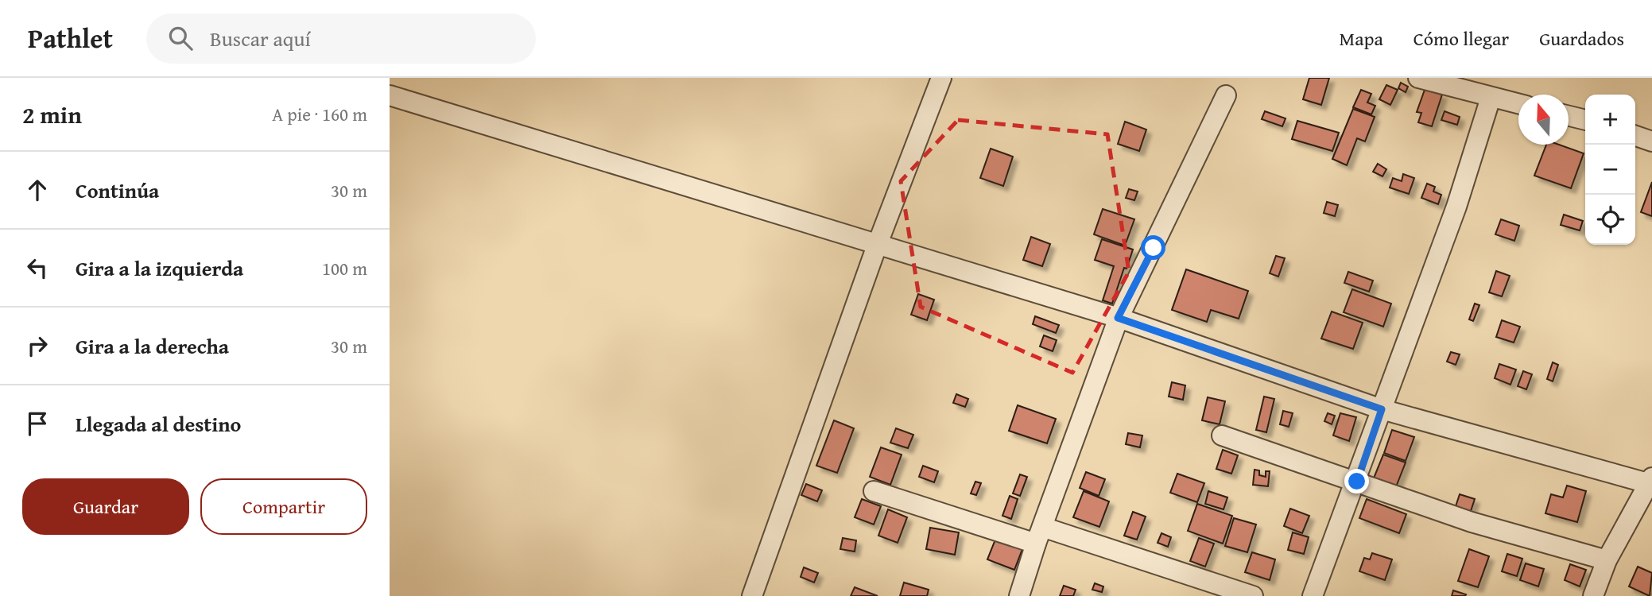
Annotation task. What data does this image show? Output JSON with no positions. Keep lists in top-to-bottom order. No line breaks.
{"north":"top","page":{"header":"Pathlet","search":"Buscar aquí","nav":["Mapa","Cómo llegar","Guardados"],"heading":["2 min","A pie · 160 m"],"map_buttons":["+","−"],"list":[["Continúa","30 m"],["Gira a la izquierda","100 m"],["Gira a la derecha","30 m"],"Llegada al destino"],"buttons":["Guardar","Compartir"]}}
